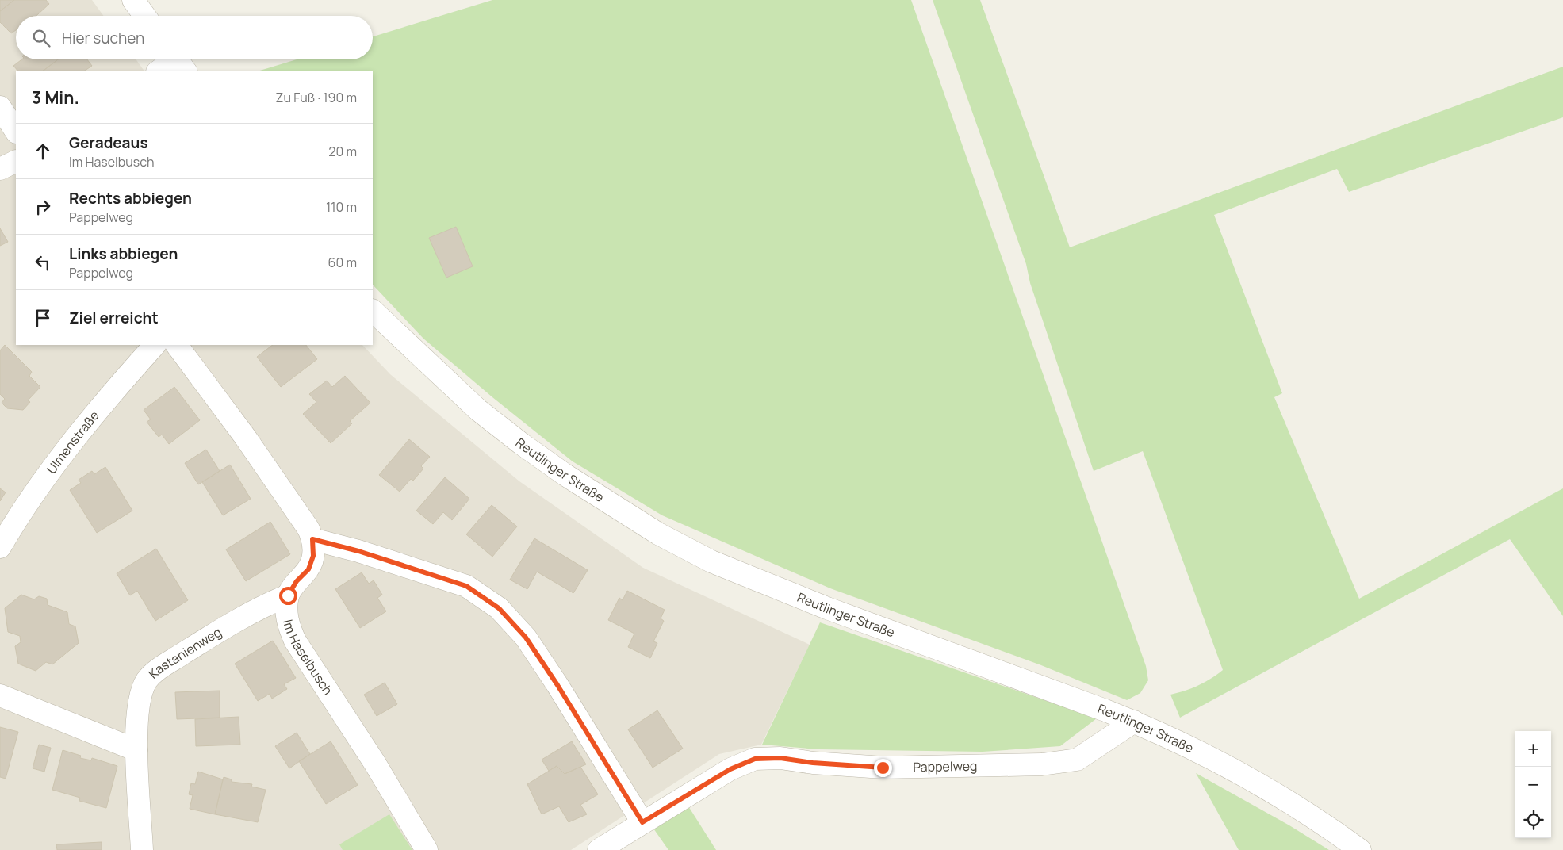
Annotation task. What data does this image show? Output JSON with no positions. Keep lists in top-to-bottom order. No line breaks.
{"streets":{"street":["Ulmenstraße","Reutlinger Straße","Kastanienweg","Im Haselbusch","Pappelweg"]},"crossings":[["Reutlinger Straße","Pappelweg"],["Kastanienweg","Im Haselbusch"]],"page":{"search":"Hier suchen","heading":["3 Min.","Zu Fuß · 190 m"],"list":[["Geradeaus","Im Haselbusch","20 m"],["Rechts abbiegen","Pappelweg","110 m"],["Links abbiegen","Pappelweg","60 m"],"Ziel erreicht"],"map_buttons":["+","−"]}}
